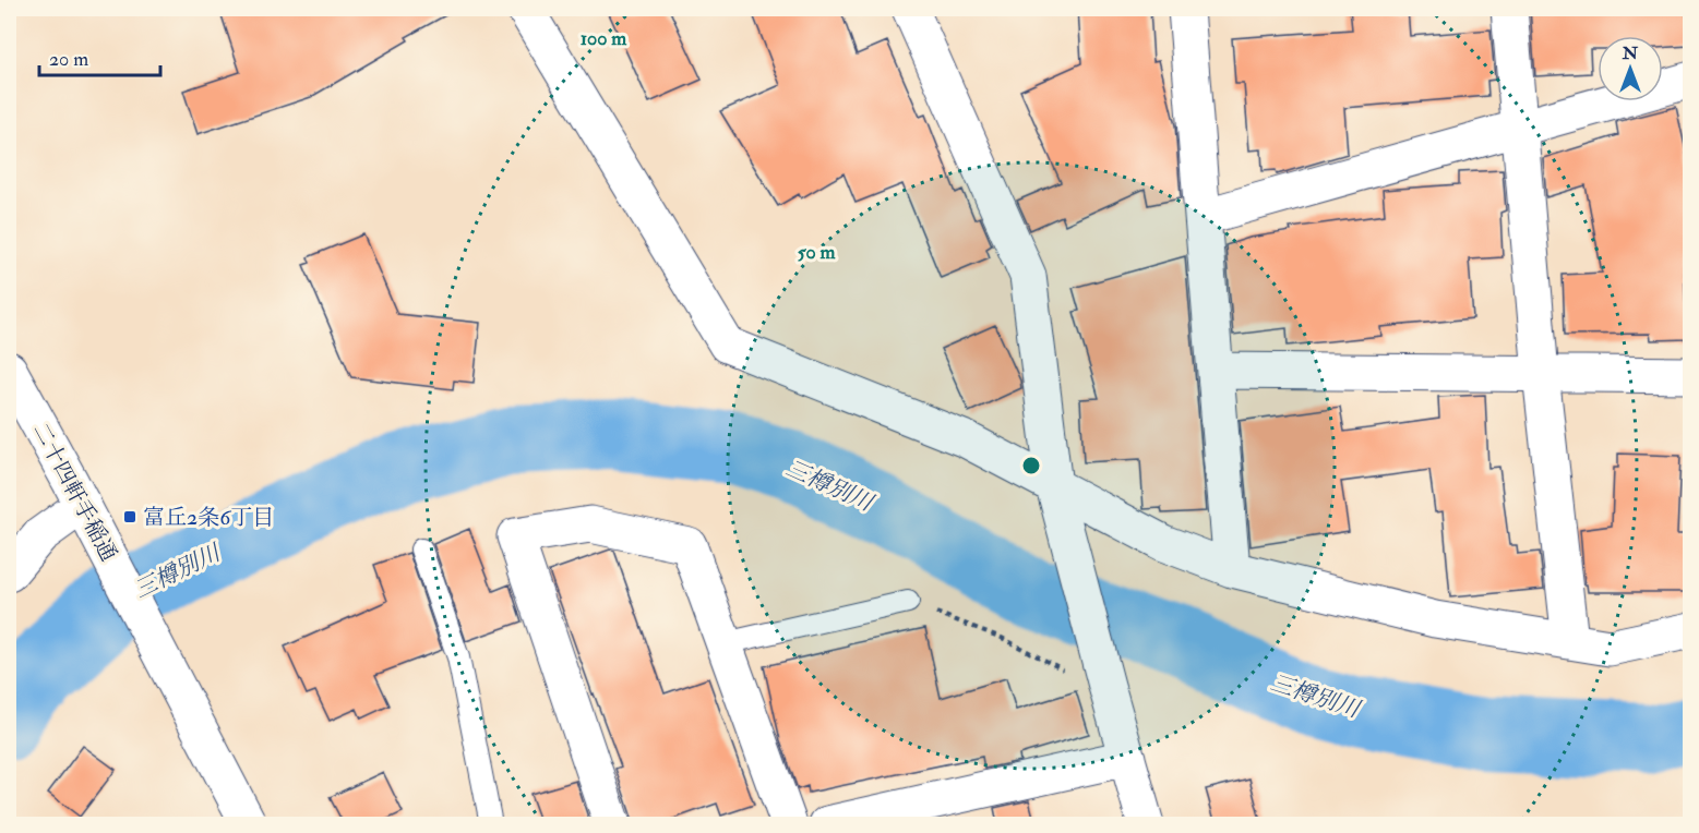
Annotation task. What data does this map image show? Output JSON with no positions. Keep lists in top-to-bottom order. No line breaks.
{"streets":{"street":["二十四軒手稲通"]},"water":["三樽別川"],"places":{"transit":["富丘2条6丁目"]},"scale_bar":"20 m","north":"top","rings":["100 m","50 m"]}
